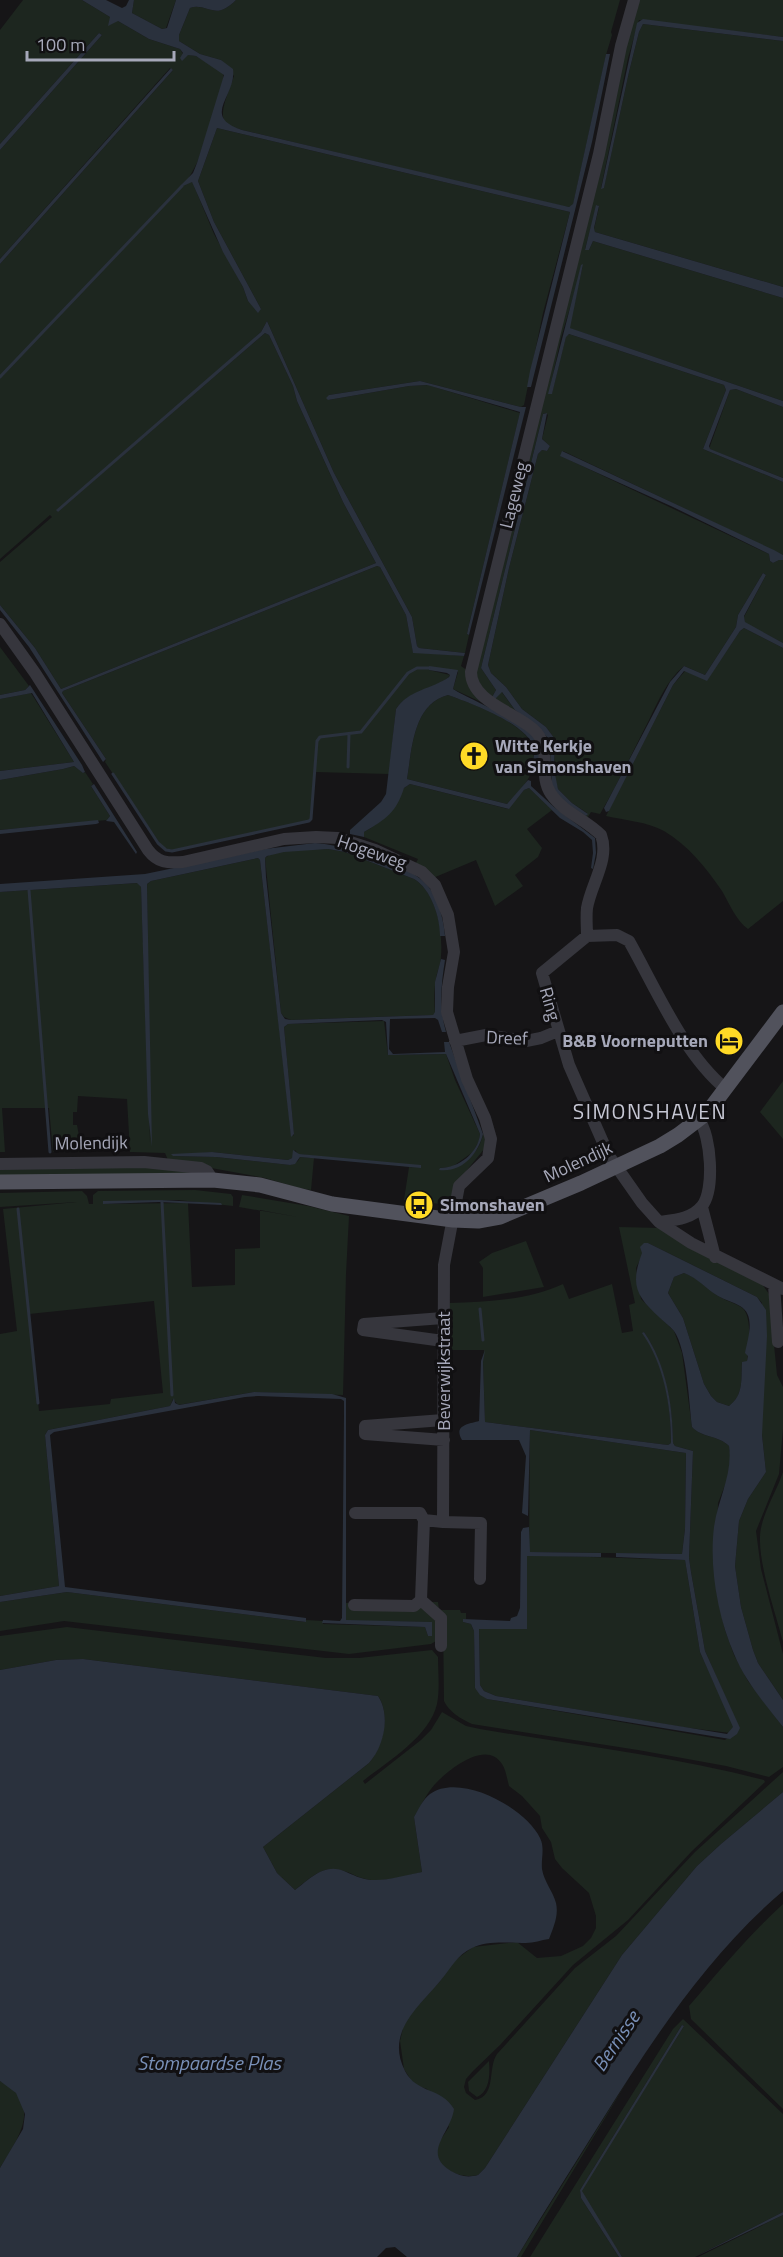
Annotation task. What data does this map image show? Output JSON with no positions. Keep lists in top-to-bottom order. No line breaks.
{"streets":{"main road":["Molendijk"],"street":["Lageweg","Hogeweg","Ring","Dreef","Beverwijkstraat"]},"crossings":[["Lageweg","Ring"],["Hogeweg","Dreef"],["Hogeweg","Molendijk"],["Hogeweg","Beverwijkstraat"],["Ring","Dreef"],["Ring","Molendijk"],["Molendijk","Beverwijkstraat"]],"districts":["SIMONSHAVEN"],"water":["Bernisse","Stompaardse Plas"],"places":{"church":["Witte Kerkje van Simonshaven"],"hotel":["B&B Voorneputten"],"bus stop":["Simonshaven"]},"scale_bar":"100 m"}
